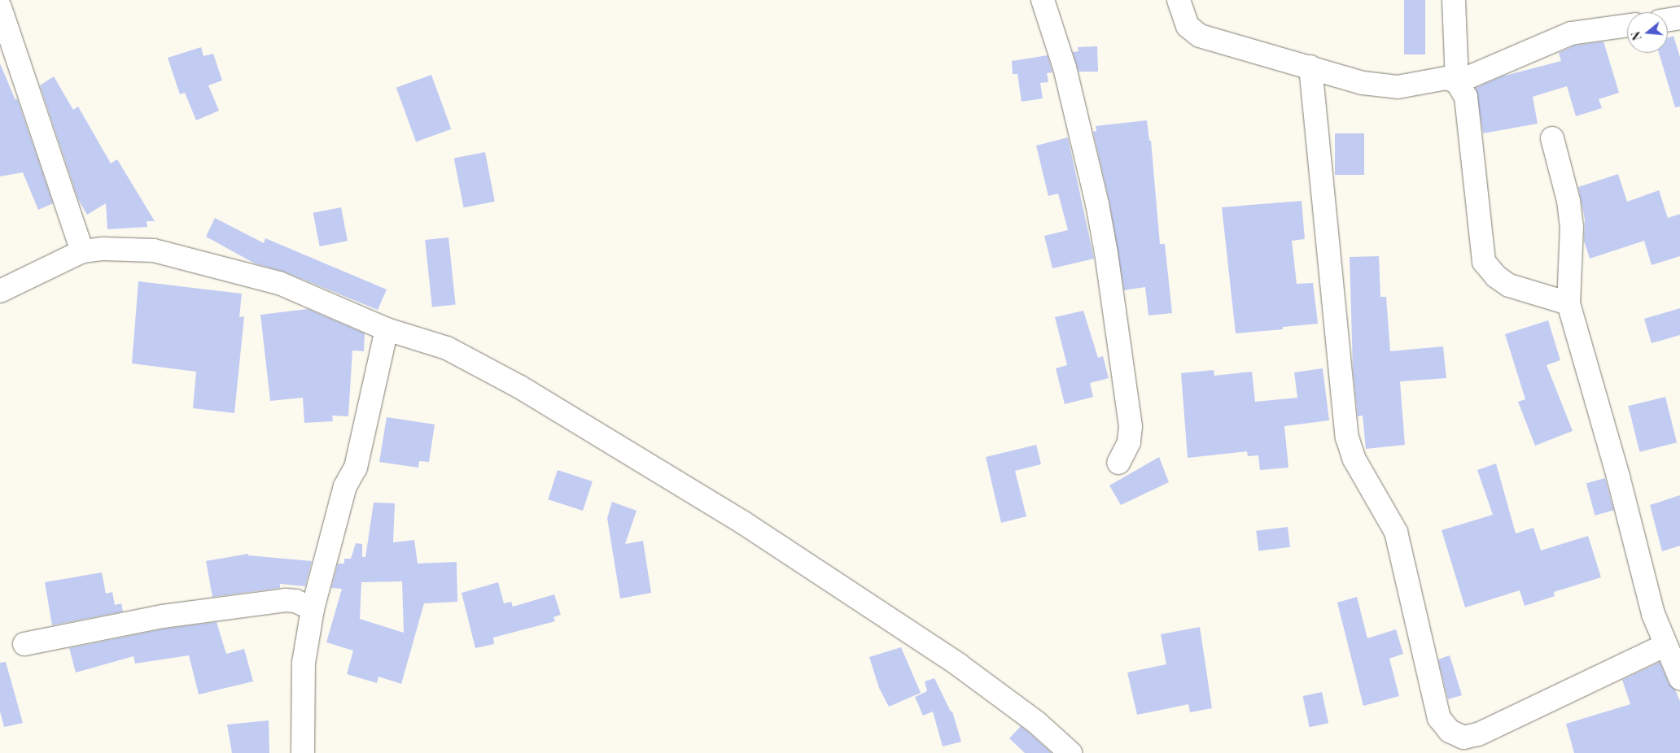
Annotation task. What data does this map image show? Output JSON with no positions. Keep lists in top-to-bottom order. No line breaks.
{"north":"left"}
